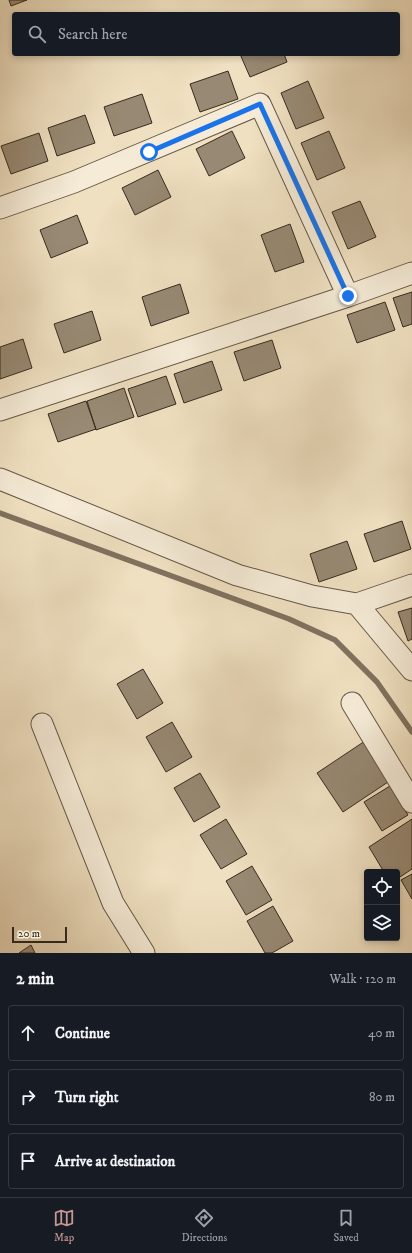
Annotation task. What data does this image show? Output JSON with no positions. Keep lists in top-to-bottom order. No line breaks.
{"scale_bar":"20 m","page":{"search":"Search here","scale":"20 m","heading":["2 min","Walk · 120 m"],"list":[["Continue","40 m"],["Turn right","80 m"],"Arrive at destination"],"nav":["Map","Directions","Saved"]}}
